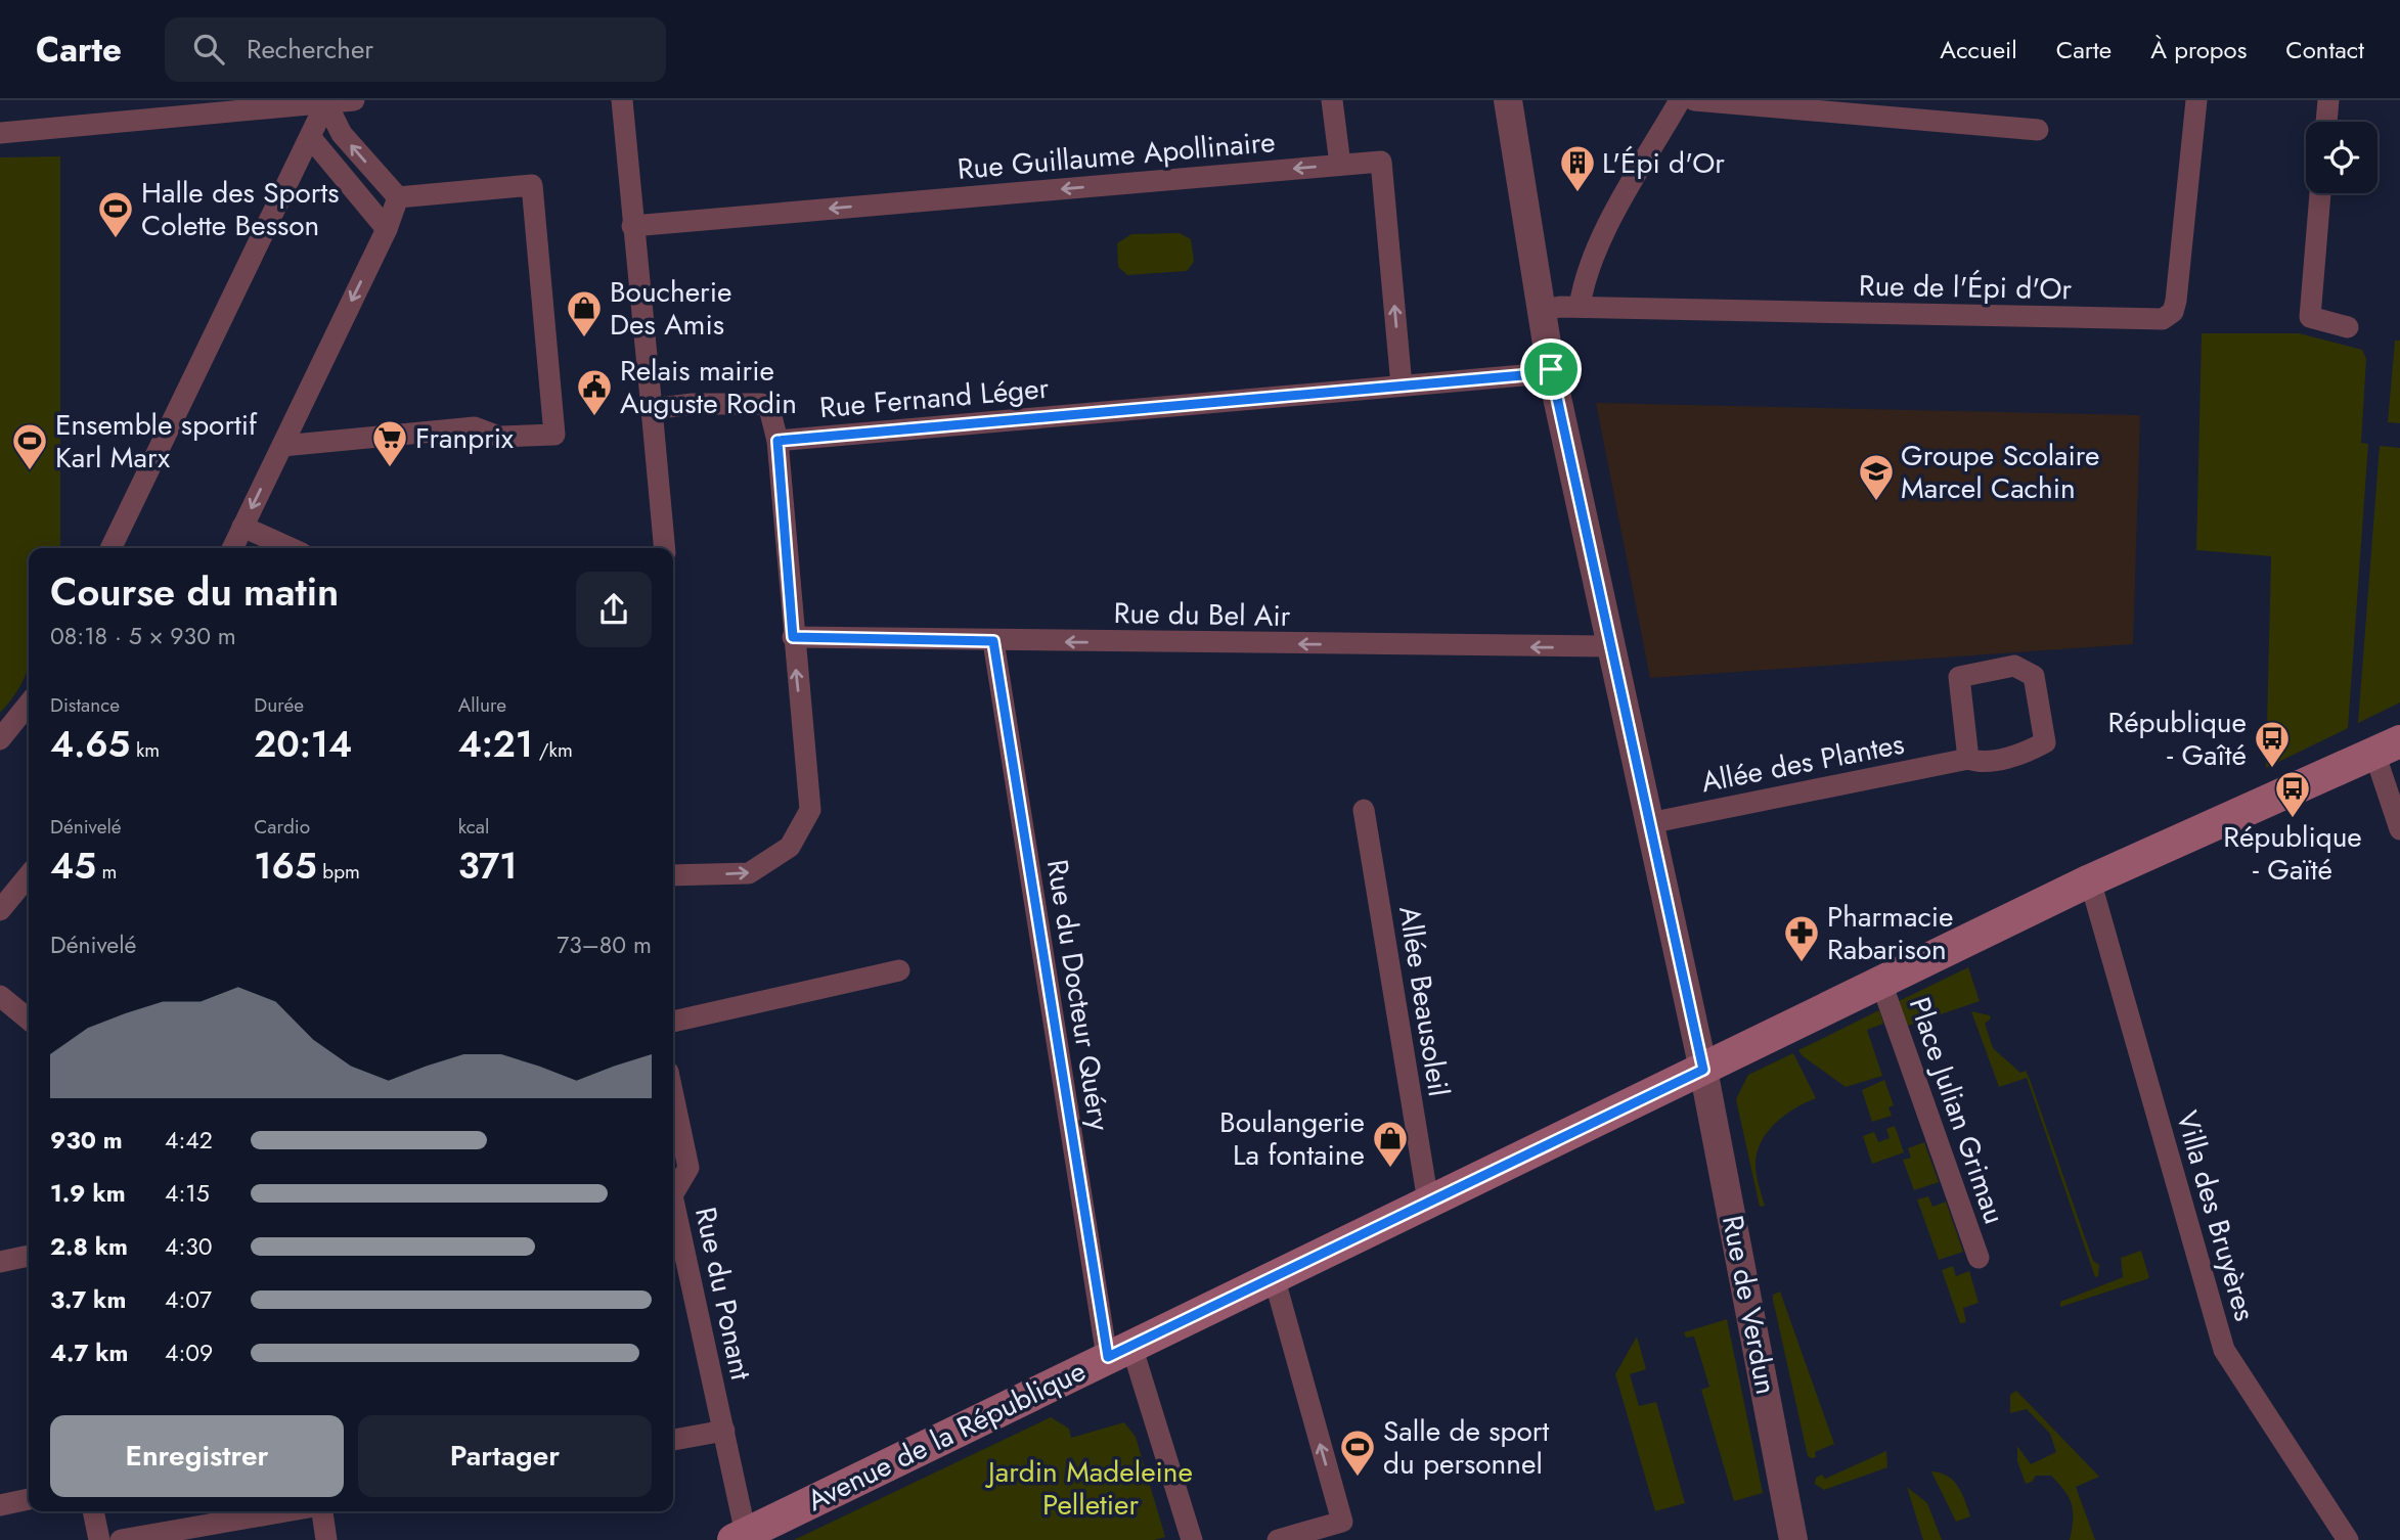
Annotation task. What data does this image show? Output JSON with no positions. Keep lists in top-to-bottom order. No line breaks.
{"streets":{"main road":["Avenue de la République"],"street":["Rue Guillaume Apollinaire","Rue de l'Épi d'Or","Rue Fernand Léger","Rue du Bel Air","Allée des Plantes","Rue du Docteur Quéry","Allée Beausoleil","Place Julian Grimau","Villa des Bruyères","Rue du Ponant","Rue de Verdun"]},"crossings":[["Rue Guillaume Apollinaire","Rue Fernand Léger"],["Rue de l'Épi d'Or","Rue de Verdun"],["Rue Fernand Léger","Rue de Verdun"],["Rue du Bel Air","Rue du Docteur Quéry"],["Rue du Bel Air","Rue de Verdun"],["Allée des Plantes","Rue de Verdun"],["Rue du Docteur Quéry","Avenue de la République"],["Allée Beausoleil","Avenue de la République"],["Place Julian Grimau","Avenue de la République"],["Villa des Bruyères","Avenue de la République"],["Rue du Ponant","Avenue de la République"],["Rue de Verdun","Avenue de la République"]],"one_way":["Rue Guillaume Apollinaire","Rue du Bel Air"],"parks":["Jardin Madeleine Pelletier"],"places":{"building":["L'Épi d'Or"],"sports":["Halle des Sports Colette Besson","Ensemble sportif Karl Marx","Salle de sport du personnel"],"shop":["Boucherie Des Amis","Boulangerie La fontaine"],"public building":["Relais mairie Auguste Rodin"],"supermarket":["Franprix"],"school or university":["Groupe Scolaire Marcel Cachin"],"bus stop":["République - Gaîté","République - Gaïté"],"pharmacy":["Pharmacie Rabarison"]},"page":{"header":"Carte","search":"Rechercher","nav":["Accueil","Carte","À propos","Contact"],"heading":["Course du matin","08:18 · 5 × 930 m"],"stats":[["Distance","4.65 km"],["Durée","20:14"],["Allure","4:21 /km"],["Dénivelé","45 m"],["Cardio","165 bpm"],["kcal","371"]],"chart":["Dénivelé","73–80 m"],"list":[{"name":"930 m","note":"4:42"},{"name":"1.9 km","note":"4:15"},{"name":"2.8 km","note":"4:30"},{"name":"3.7 km","note":"4:07"},{"name":"4.7 km","note":"4:09"}],"buttons":["Enregistrer","Partager"]}}
